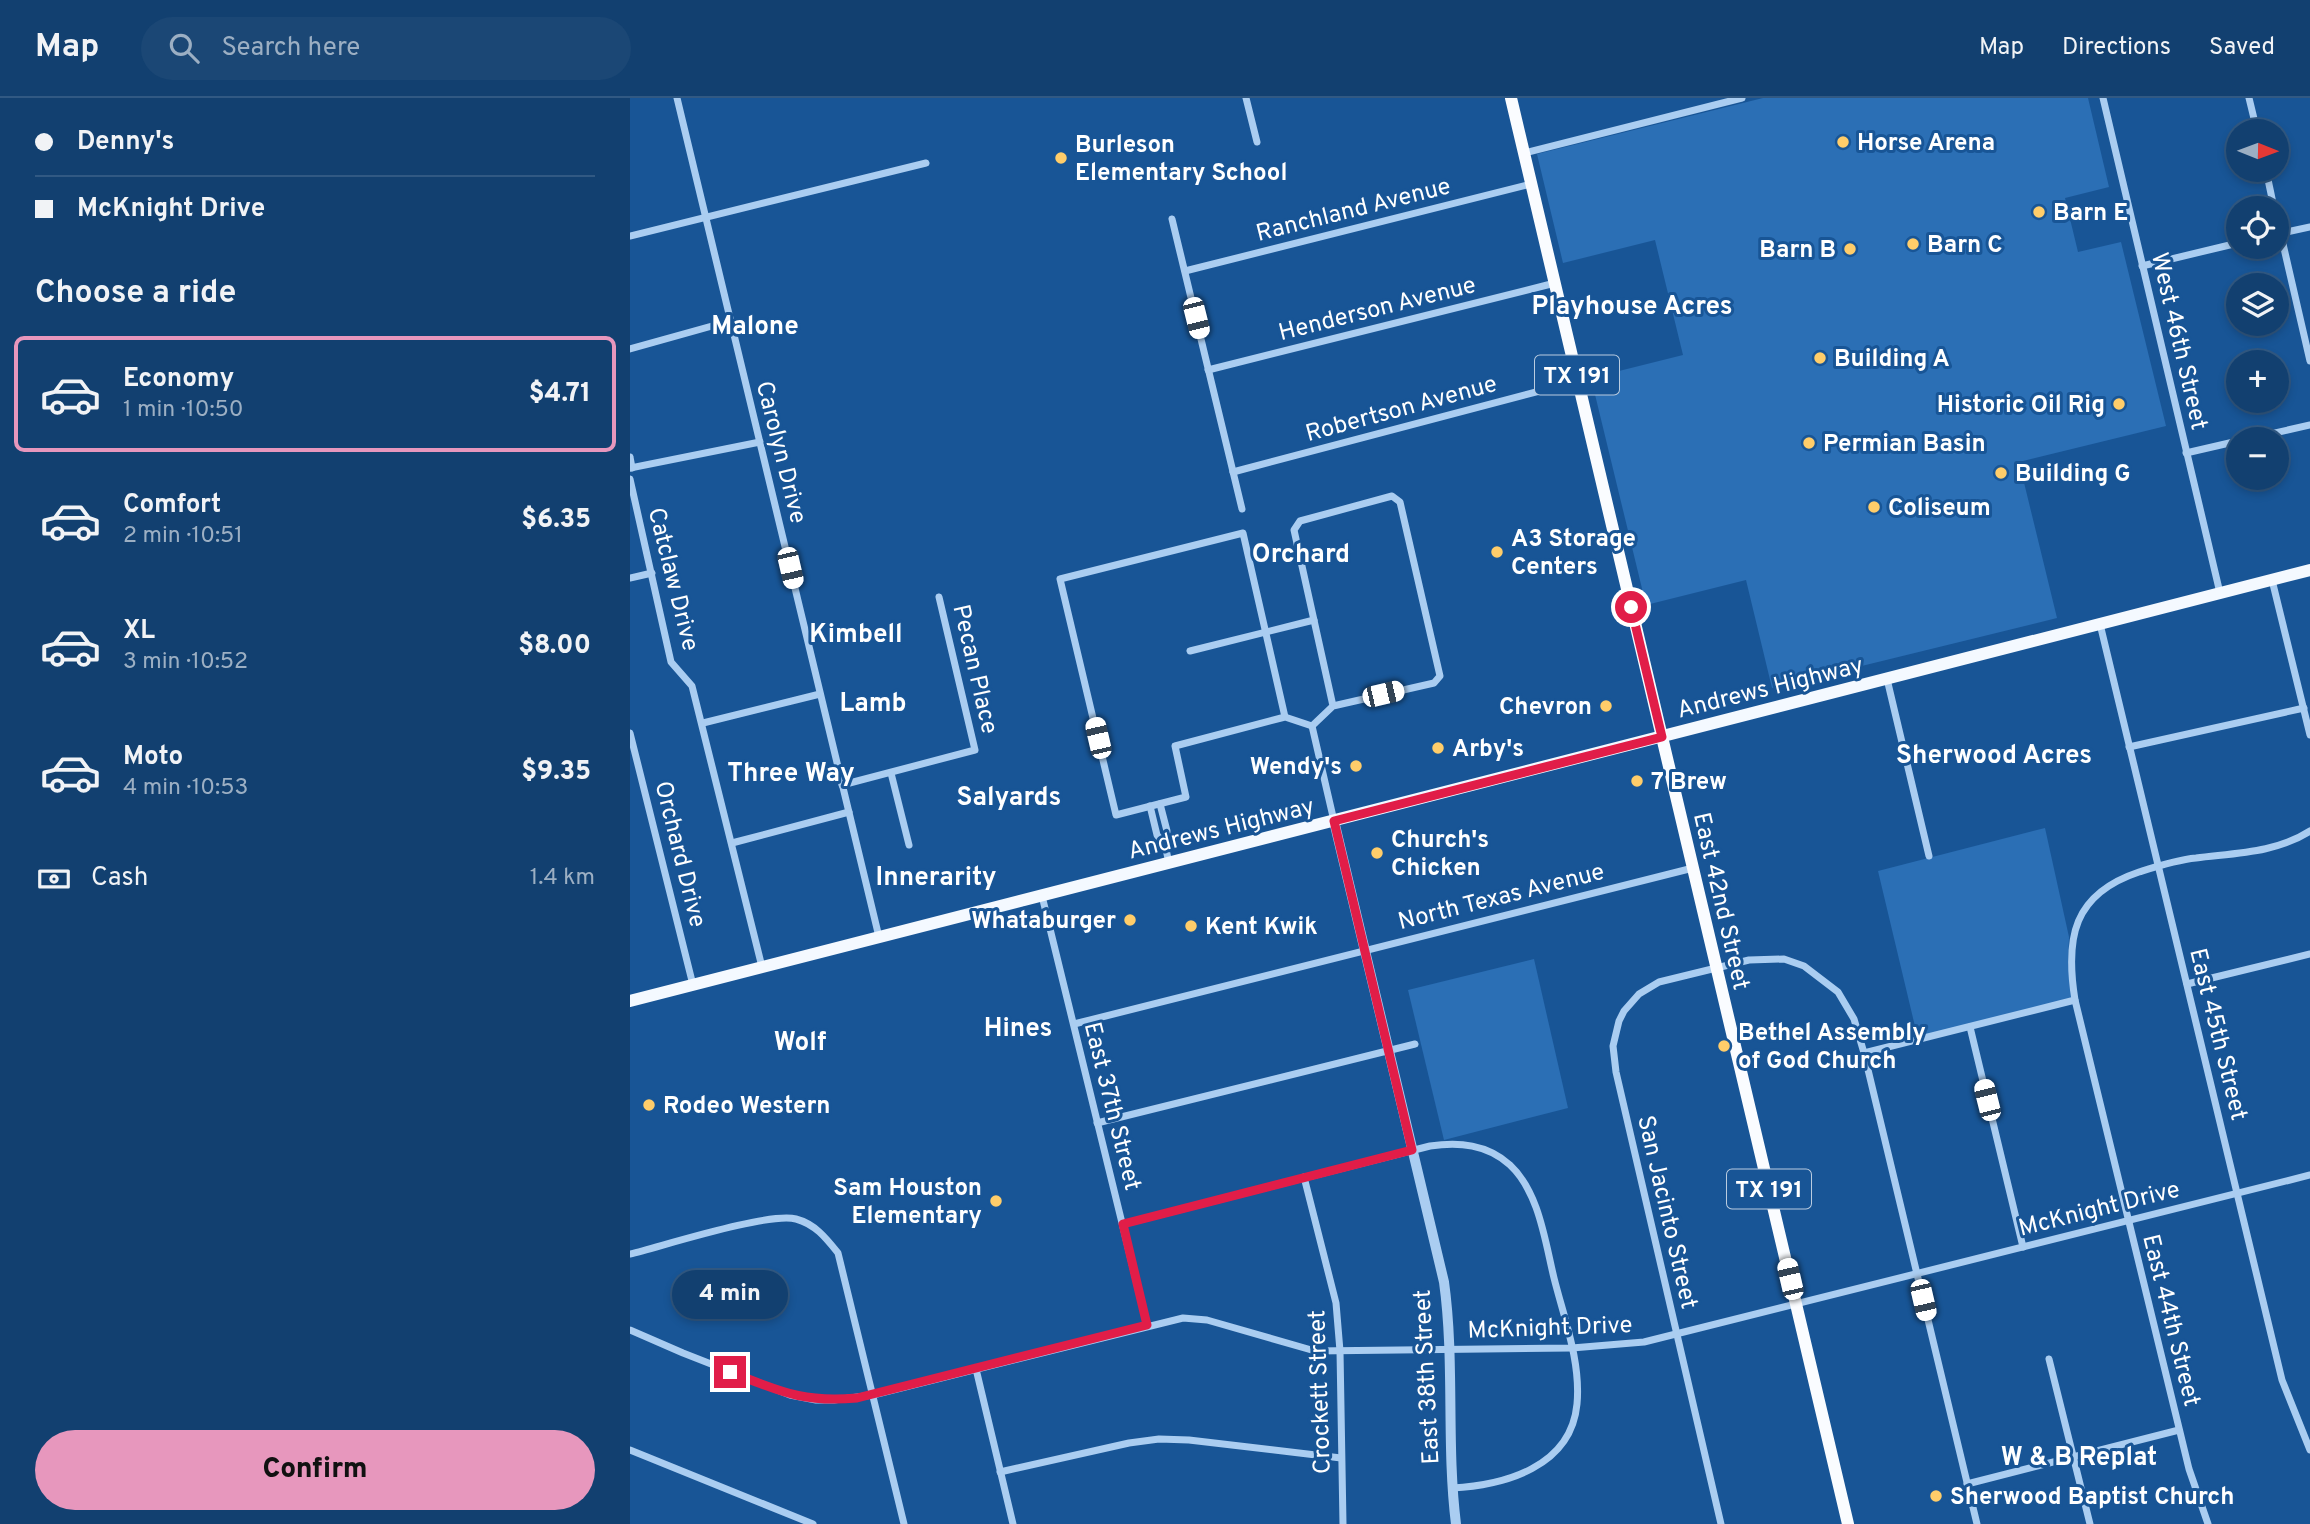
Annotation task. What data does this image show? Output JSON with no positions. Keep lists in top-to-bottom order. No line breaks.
{"streets":{"highway":["TX 191","East 42nd Street"],"main road":["Andrews Highway"],"street":["Ranchland Avenue","Henderson Avenue","West 46th Street","Robertson Avenue","Carolyn Drive","Catclaw Drive","Pecan Place","Orchard Drive","North Texas Avenue","East 45th Street","East 37th Street","McKnight Drive","San Jacinto Street","East 44th Street","East 38th Street","Crockett Street"]},"crossings":[["Ranchland Avenue","TX 191"],["Henderson Avenue","TX 191"],["West 46th Street","Andrews Highway"],["TX 191","Robertson Avenue"],["TX 191","Andrews Highway"],["TX 191","East 42nd Street"],["Carolyn Drive","Andrews Highway"],["Catclaw Drive","Andrews Highway"],["Andrews Highway","Orchard Drive"],["Andrews Highway","East 42nd Street"],["Andrews Highway","East 45th Street"],["Andrews Highway","East 37th Street"],["Andrews Highway","East 38th Street"],["North Texas Avenue","East 42nd Street"],["North Texas Avenue","East 37th Street"],["North Texas Avenue","East 38th Street"],["East 42nd Street","McKnight Drive"],["East 42nd Street","San Jacinto Street"],["East 45th Street","McKnight Drive"],["East 45th Street","East 44th Street"],["East 37th Street","McKnight Drive"],["McKnight Drive","San Jacinto Street"],["McKnight Drive","East 44th Street"],["McKnight Drive","East 38th Street"],["McKnight Drive","Crockett Street"]],"districts":["Playhouse Acres","Malone","Orchard","Kimbell","Lamb","Sherwood Acres","Three Way","Salyards","Innerarity","Hines","Wolf","W & B Replat"],"places":["Horse Arena","Burleson Elementary School","Barn E","Barn C","Barn B","Building A","Historic Oil Rig","Permian Basin","Building G","Coliseum","A3 Storage Centers","Chevron","Arby's","Wendy's","7 Brew","Church's Chicken","Whataburger","Kent Kwik","Bethel Assembly of God Church","Rodeo Western","Sam Houston Elementary","Sherwood Baptist Church"],"north":"right","page":{"header":"Map","search":"Search here","nav":["Map","Directions","Saved"],"banner":["Denny's","McKnight Drive"],"map_buttons":["+","−"],"heading":"Choose a ride","list":[{"name":"Economy","note":"1 min · 10:50","value":"$4.71"},{"name":"Comfort","note":"2 min · 10:51","value":"$6.35"},{"name":"XL","note":"3 min · 10:52","value":"$8.00"},{"name":"Moto","note":"4 min · 10:53","value":"$9.35"}],"pay":["Cash","1.4 km"],"bubble":"4 min","buttons":"Confirm"}}
